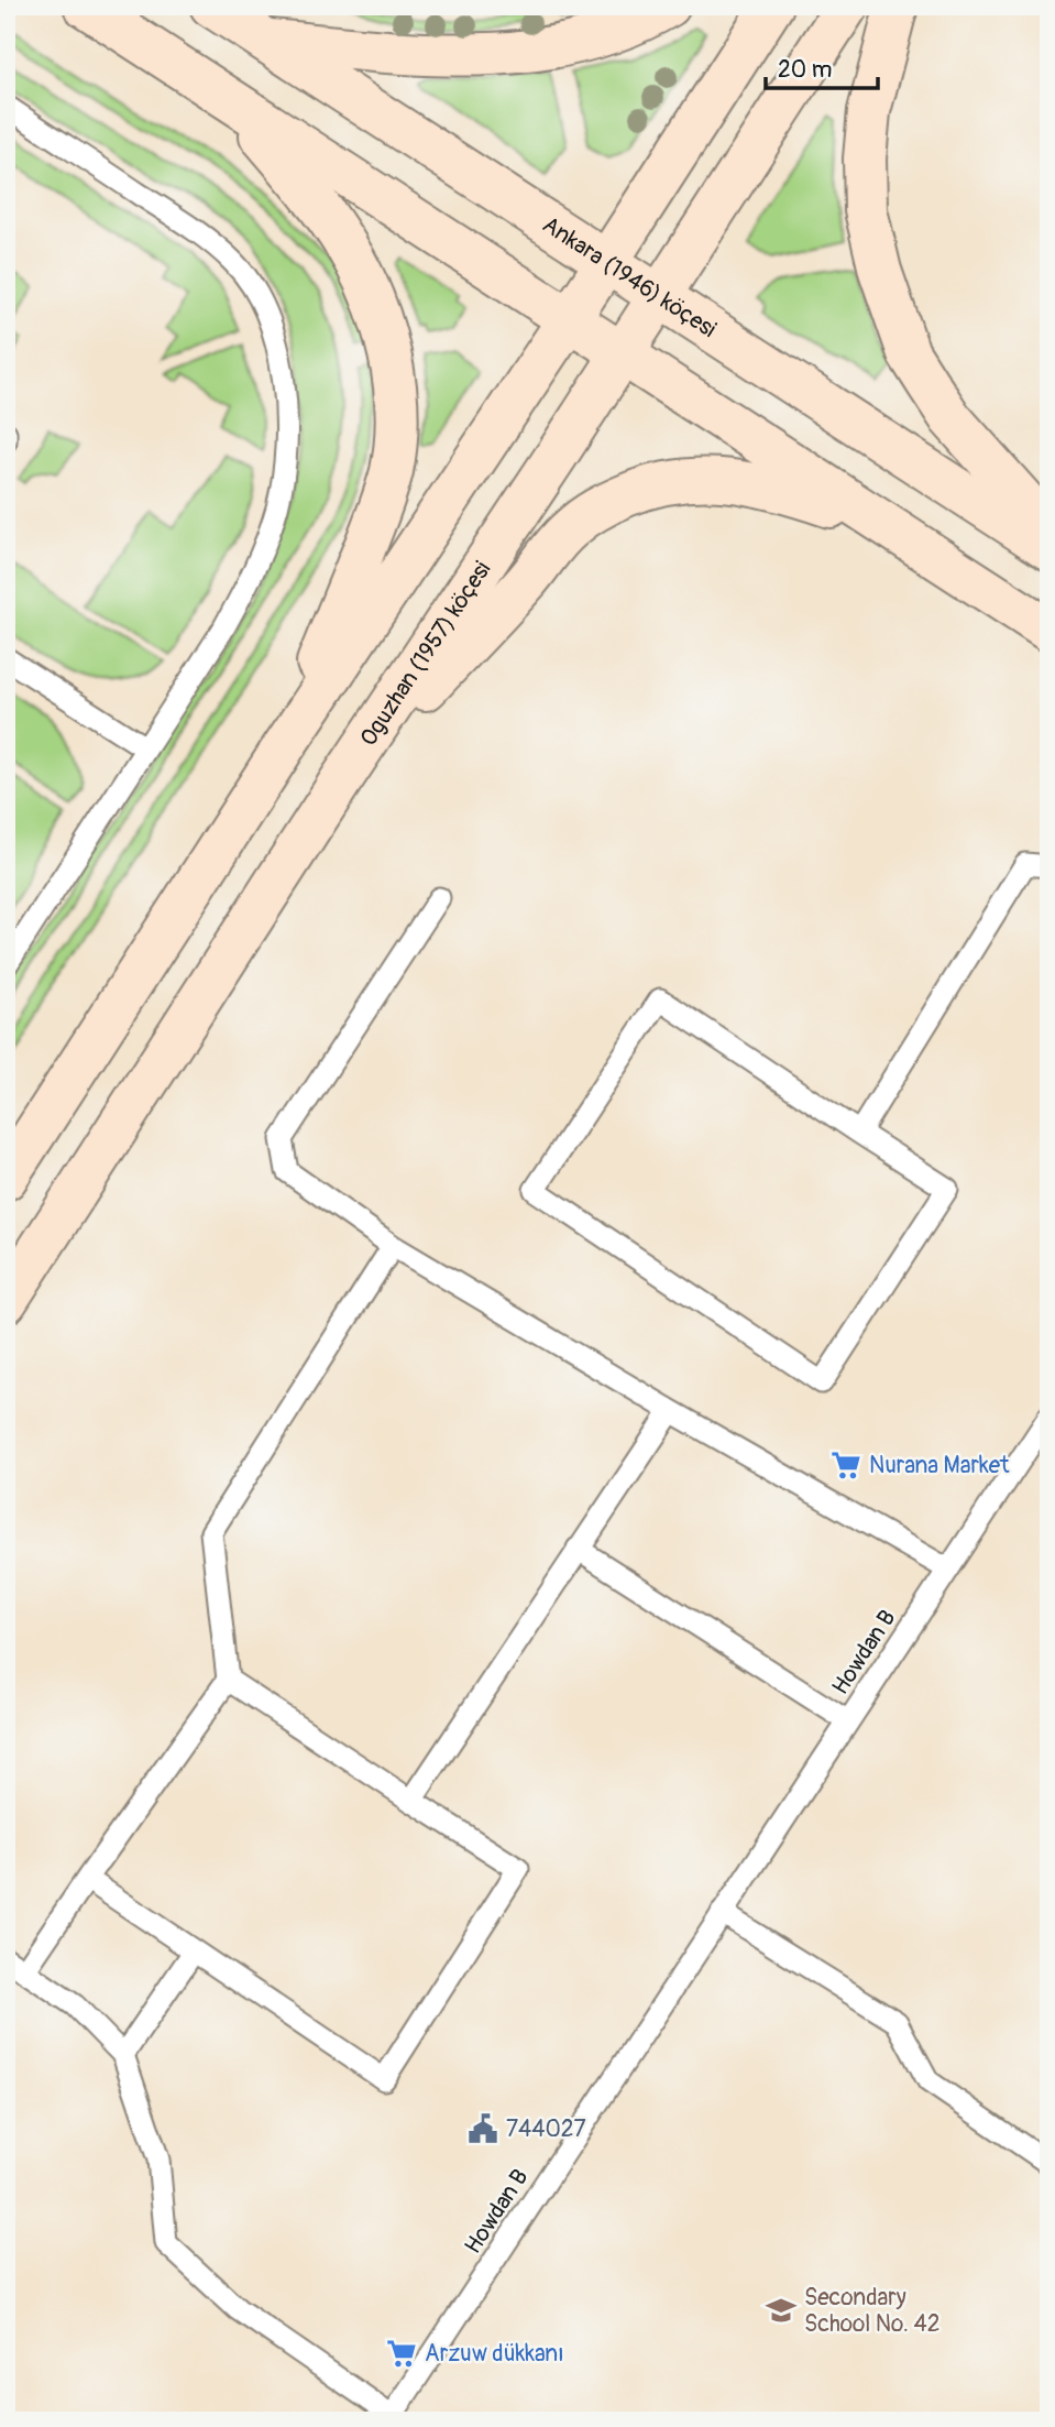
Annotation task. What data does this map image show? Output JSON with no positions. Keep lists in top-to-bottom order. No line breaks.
{"streets":{"main road":["Ankara (1946) köçesi","Oguzhan (1957) köçesi"],"lane":["Howdan B"]},"crossings":[["Ankara (1946) köçesi","Oguzhan (1957) köçesi"]],"places":{"supermarket":["Nurana Market","Arzuw dükkanı"],"public building":["744027"],"school or university":["Secondary School No. 42"]},"scale_bar":"20 m"}
